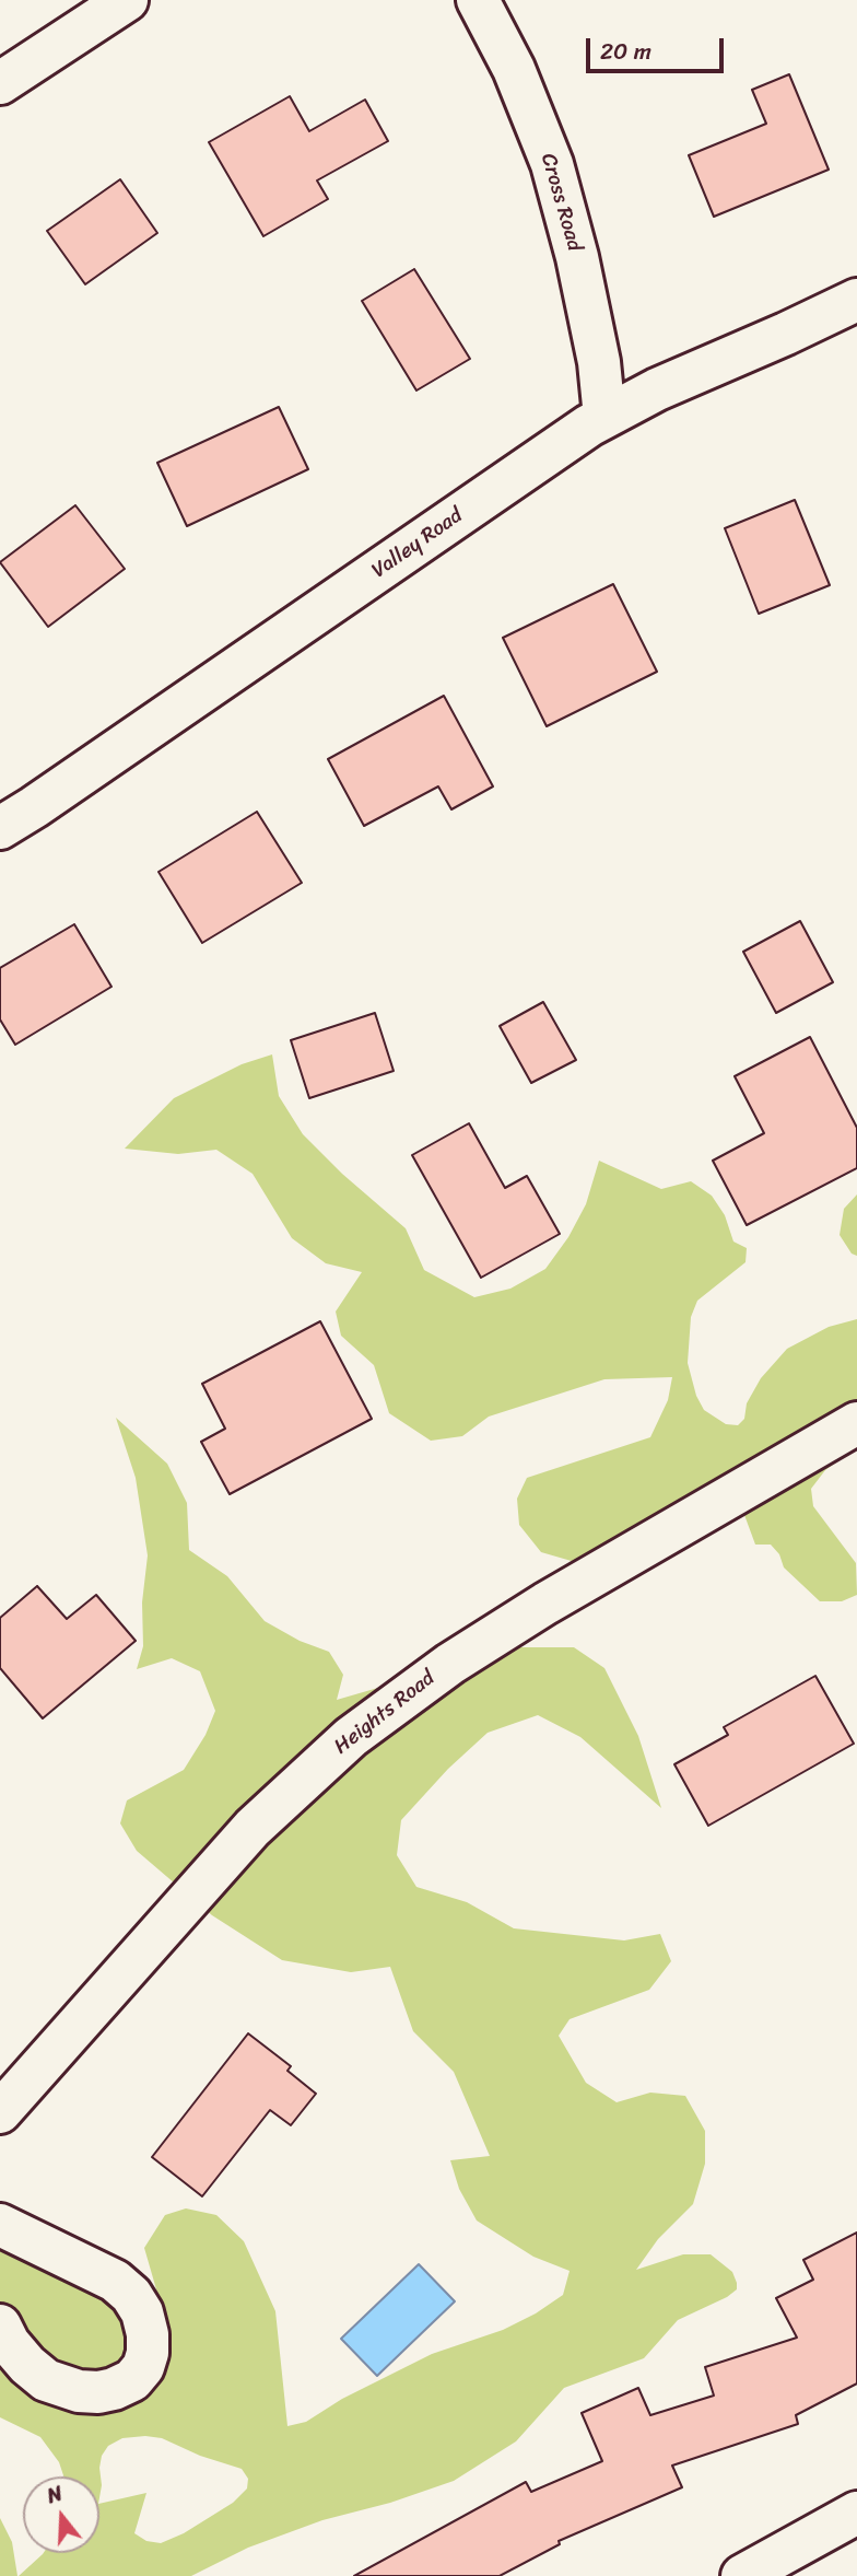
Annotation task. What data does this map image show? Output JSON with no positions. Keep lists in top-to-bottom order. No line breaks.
{"streets":{"street":["Cross Road","Valley Road","Heights Road"]},"crossings":[["Cross Road","Valley Road"]],"scale_bar":"20 m","north":"top"}
